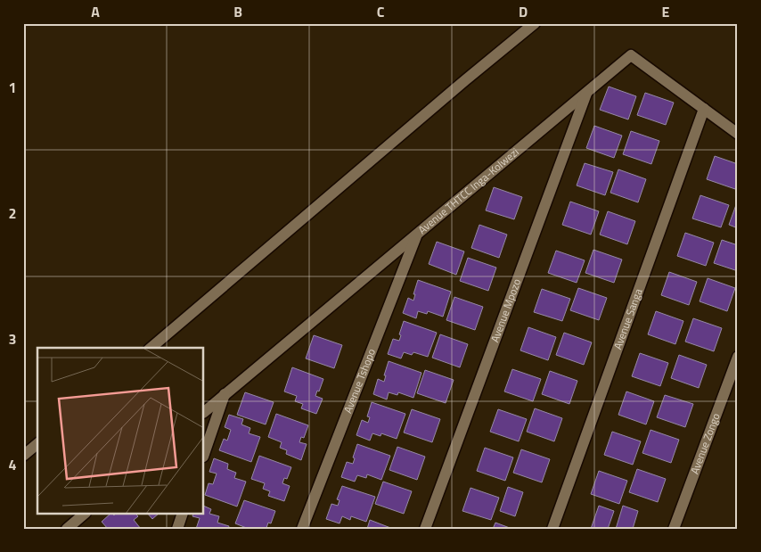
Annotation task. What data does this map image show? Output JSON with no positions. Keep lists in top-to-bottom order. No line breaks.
{"streets":{"lane":["Avenue THTCC Inga-Kolwezi","Avenue Mpozo","Avenue Sanga","Avenue Tshopo","Avenue Zongo"]},"crossings":[["Avenue THTCC Inga-Kolwezi","Avenue Mpozo"],["Avenue THTCC Inga-Kolwezi","Avenue Sanga"],["Avenue THTCC Inga-Kolwezi","Avenue Tshopo"]],"grid":{"columns":["A","B","C","D","E"],"rows":["1","2","3","4"]}}
